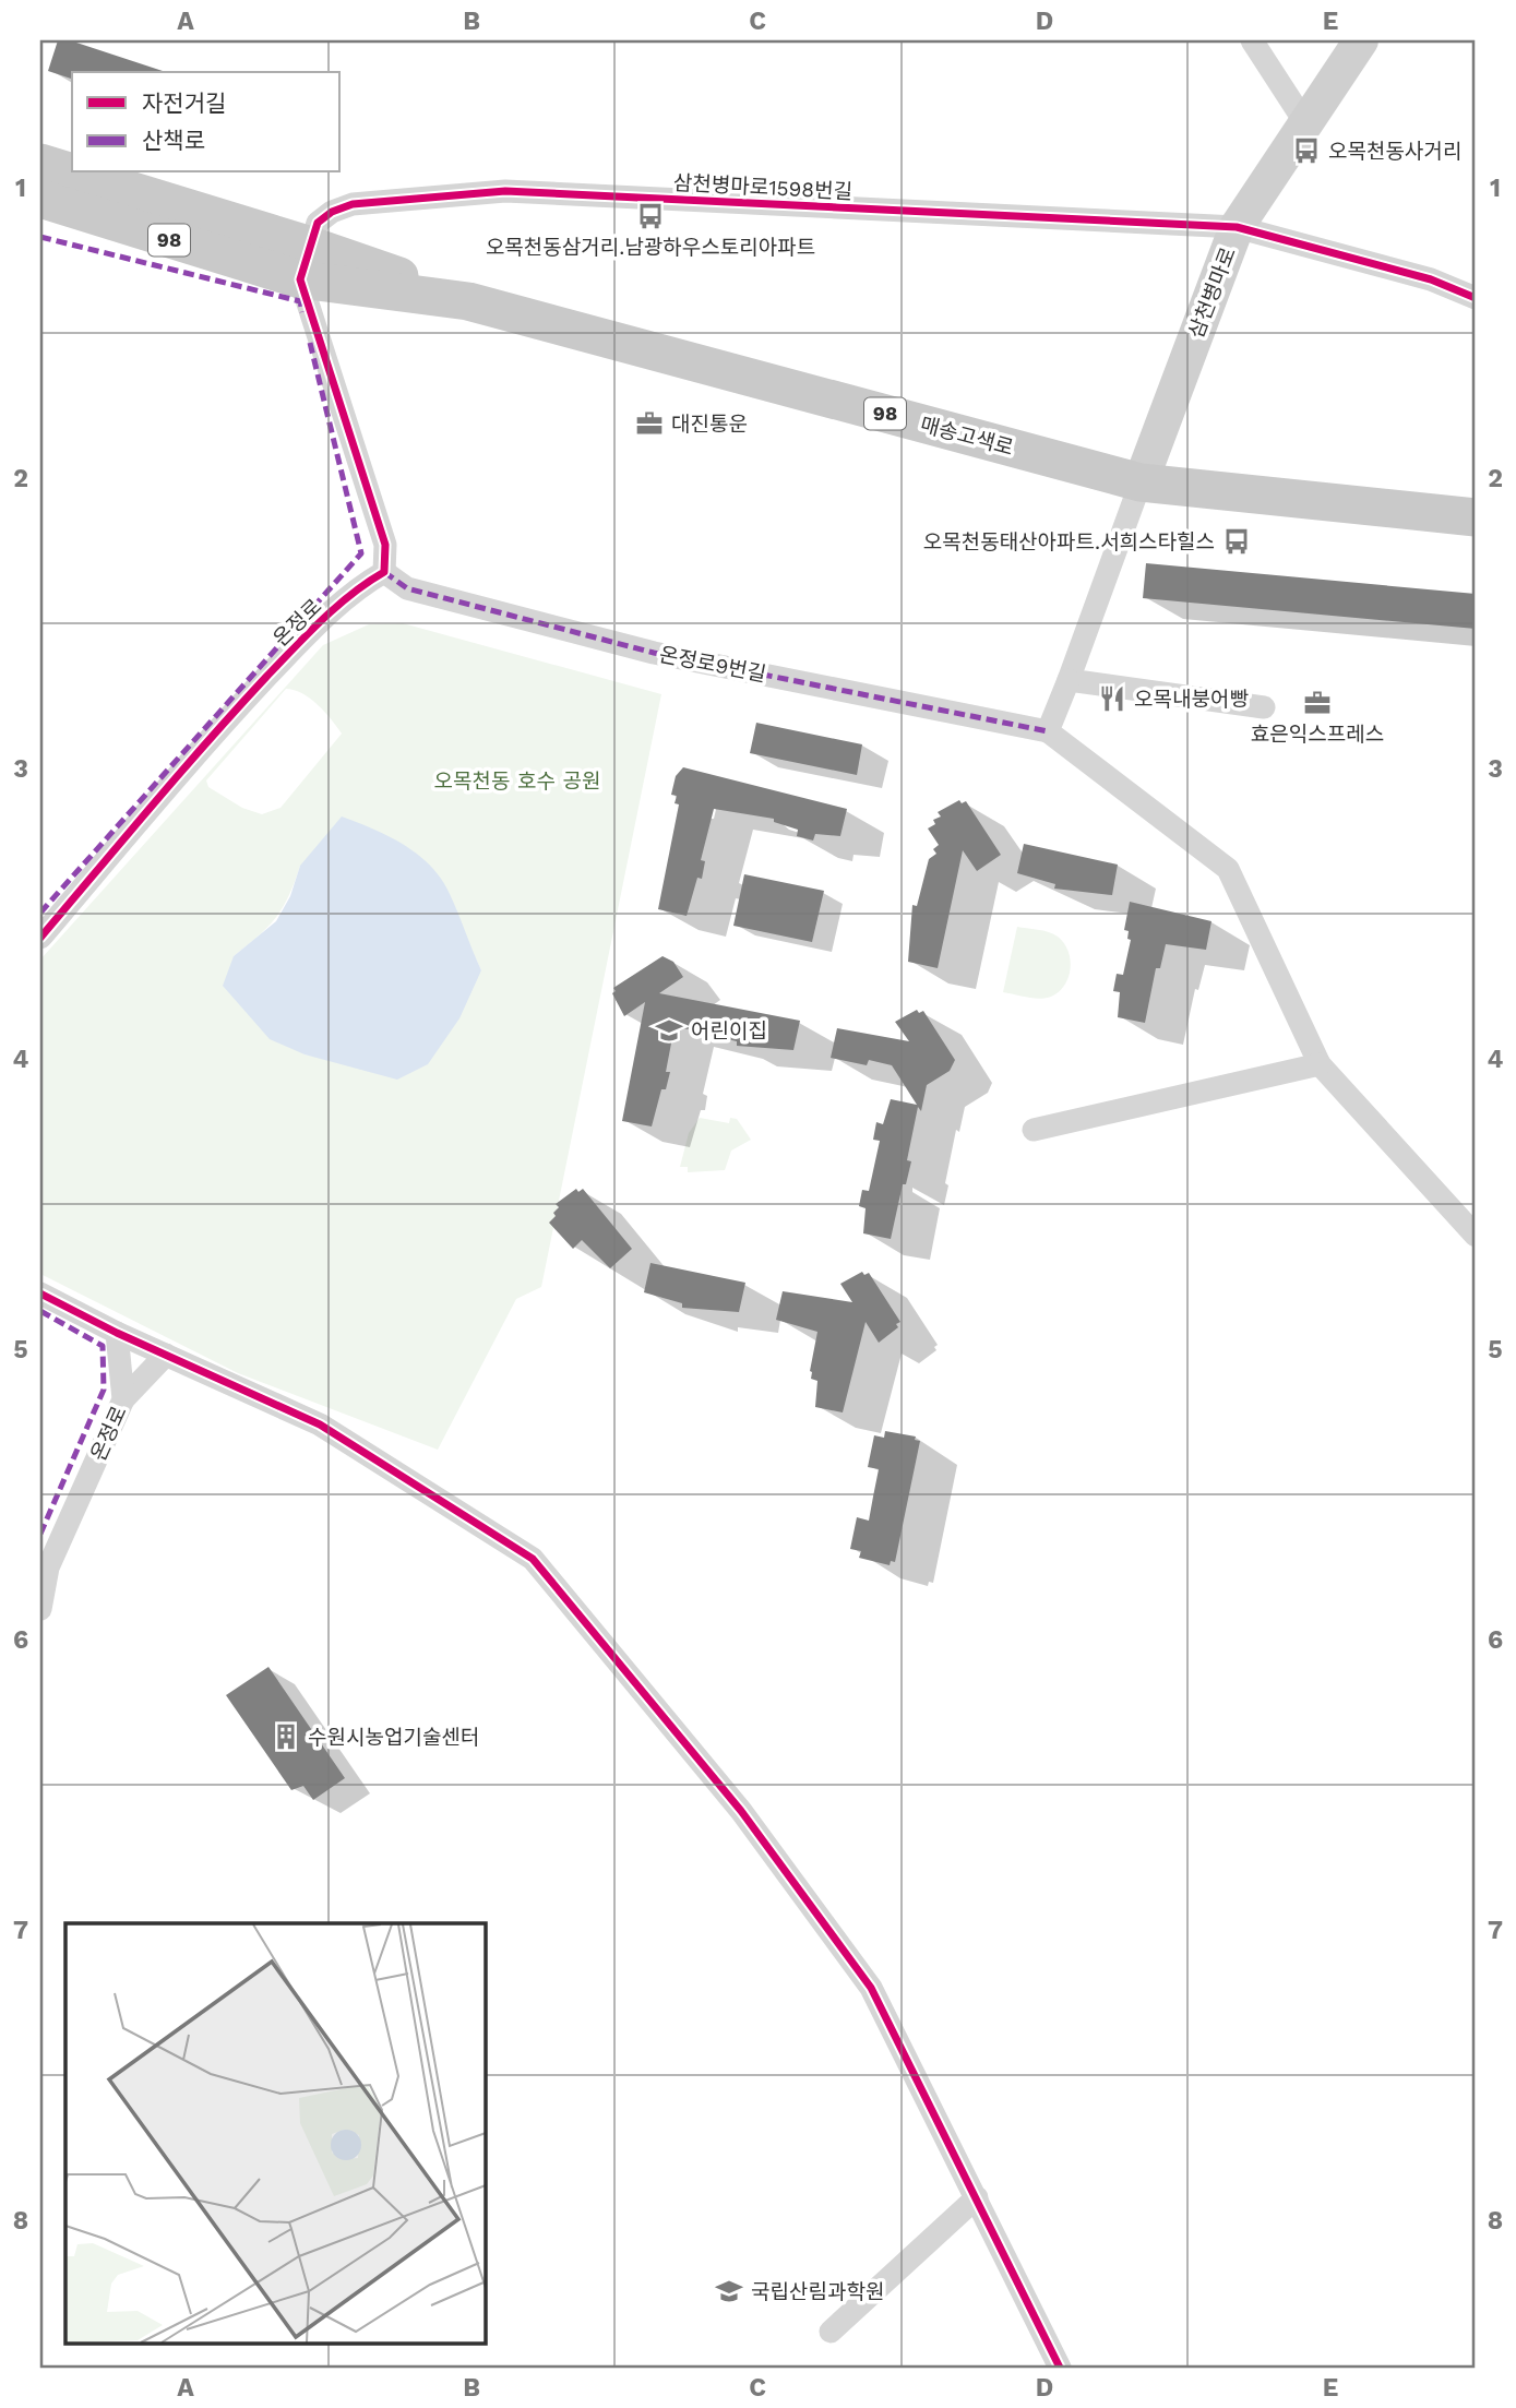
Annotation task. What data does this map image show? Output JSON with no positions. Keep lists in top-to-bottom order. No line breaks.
{"streets":{"main road":["98","매송고색로"],"street":["삼천병마로1598번길","삼천병마로","온정로","온정로9번길"]},"crossings":[["삼천병마로1598번길","삼천병마로"],["삼천병마로1598번길","매송고색로"],["삼천병마로","매송고색로"],["온정로","온정로9번길"]],"parks":["오목천동 호수 공원"],"places":{"bus stop":["오목천동사거리","오목천동삼거리.남광하우스토리아파트","오목천동태산아파트.서희스타힐스"],"office":["대진통운","효은익스프레스"],"restaurant":["오목내붕어빵"],"school or university":["어린이집","국립산림과학원"],"building":["수원시농업기술센터"]},"legend":["자전거길","산책로"],"grid":{"columns":["A","B","C","D","E"],"rows":["1","2","3","4","5","6","7","8"]}}
